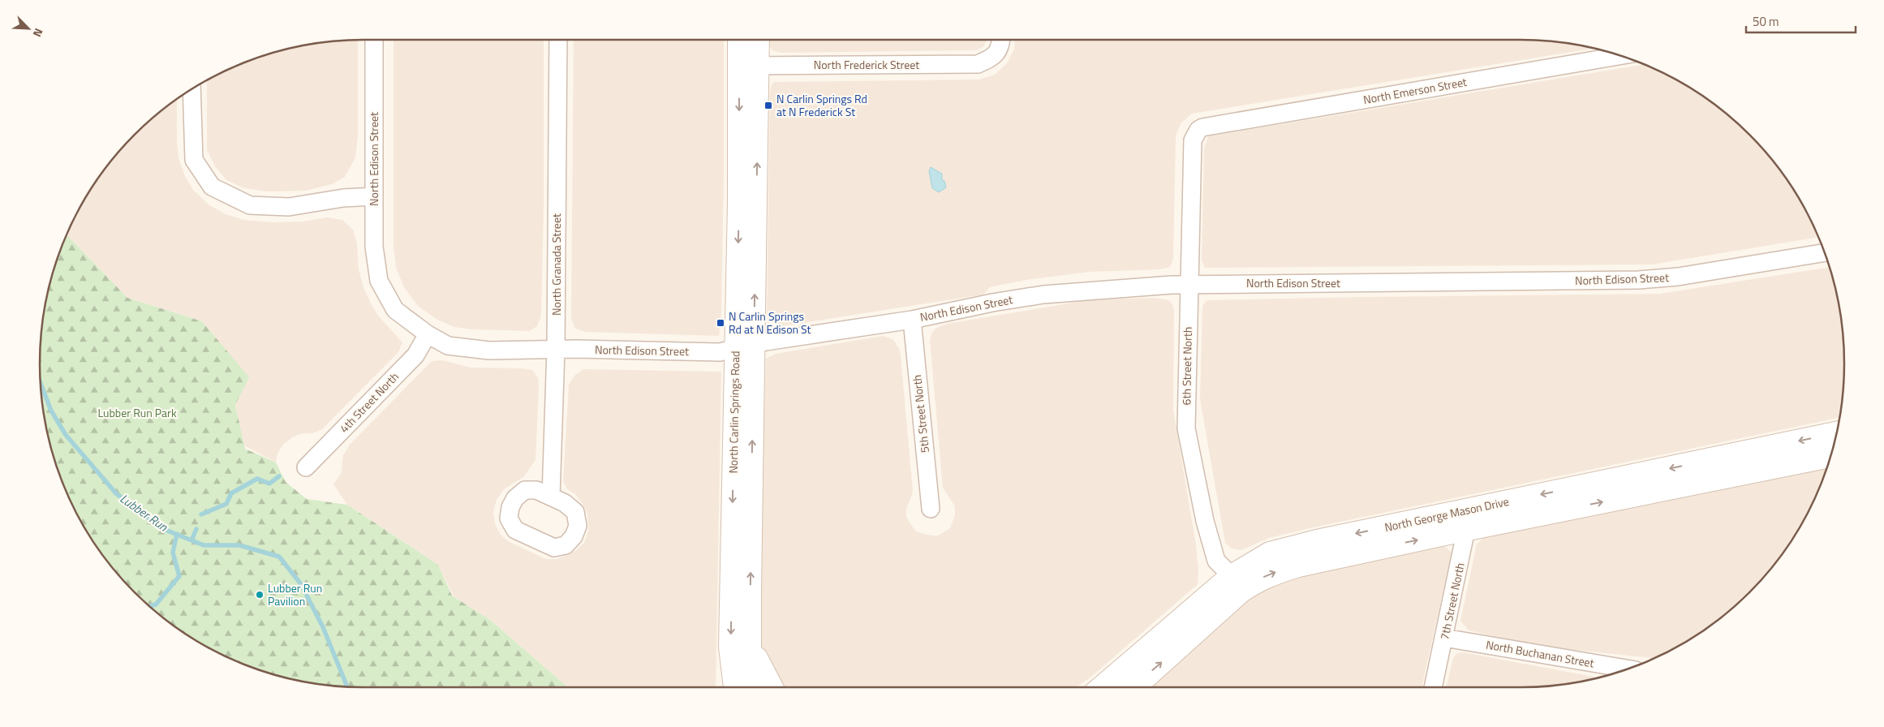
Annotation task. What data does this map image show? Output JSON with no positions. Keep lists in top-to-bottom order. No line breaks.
{"streets":{"main road":["North Carlin Springs Road","North George Mason Drive"],"street":["North Frederick Street","North Emerson Street","North Edison Street","North Granada Street","6th Street North","4th Street North","5th Street North","7th Street North","North Buchanan Street"]},"crossings":[["North Frederick Street","North Carlin Springs Road"],["North Emerson Street","6th Street North"],["North Edison Street","North Granada Street"],["North Edison Street","6th Street North"],["North Edison Street","4th Street North"],["North Edison Street","North Carlin Springs Road"],["North Edison Street","5th Street North"],["6th Street North","North George Mason Drive"],["North George Mason Drive","7th Street North"],["7th Street North","North Buchanan Street"]],"water":["Lubber Run"],"parks":["Lubber Run Park"],"places":{"transit":["N Carlin Springs Rd at N Frederick St","N Carlin Springs Rd at N Edison St"],"other":["Lubber Run Pavilion"]},"scale_bar":"50 m","north":"bottom right"}
